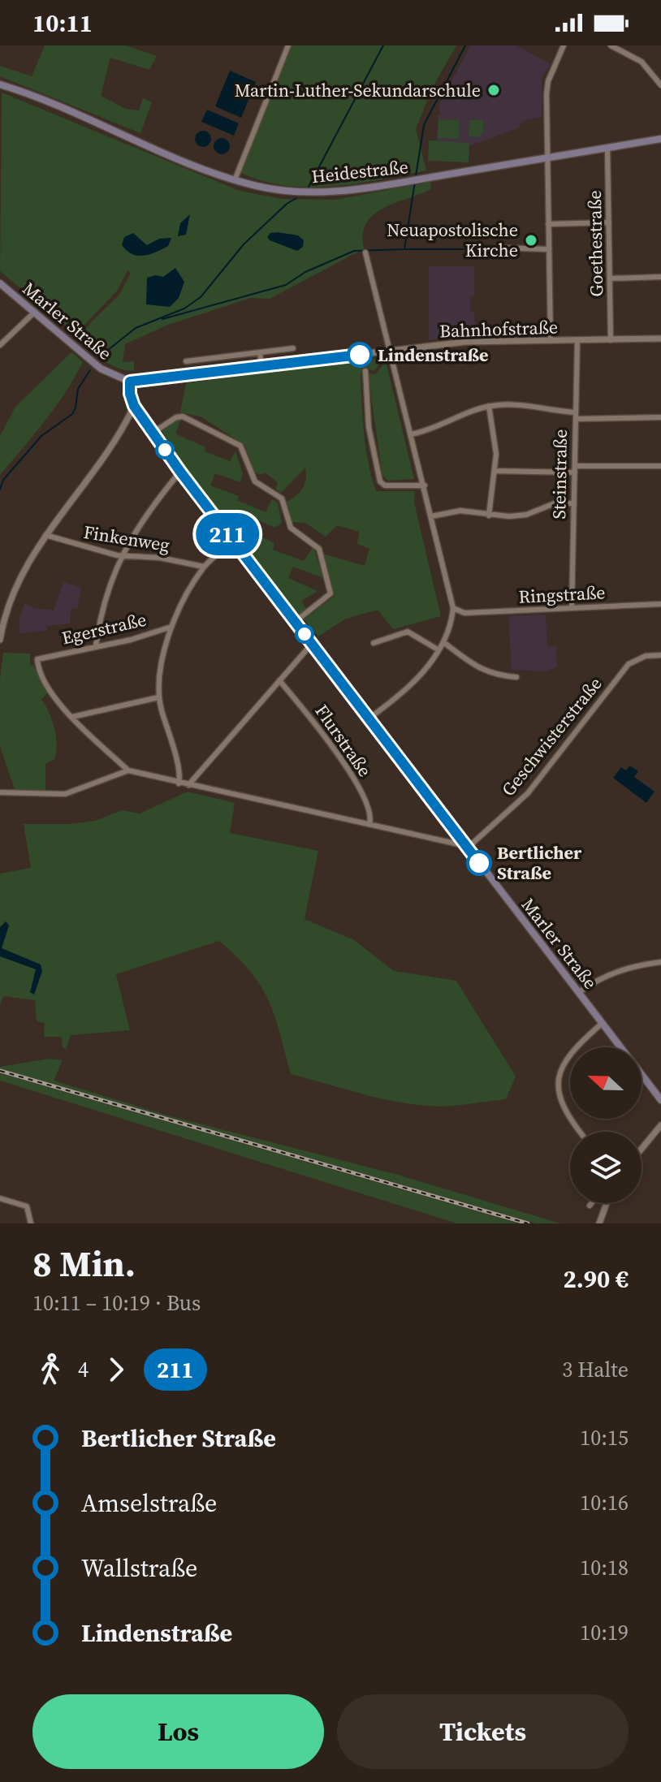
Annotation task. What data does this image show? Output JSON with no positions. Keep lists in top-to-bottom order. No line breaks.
{"streets":{"main road":["Heidestraße","Marler Straße"],"street":["Goethestraße","Bahnhofstraße","Steinstraße","Finkenweg","Ringstraße","Egerstraße","Geschwisterstraße","Flurstraße"]},"crossings":[["Heidestraße","Goethestraße"],["Goethestraße","Bahnhofstraße"],["Marler Straße","Bahnhofstraße"],["Marler Straße","Geschwisterstraße"],["Bahnhofstraße","Steinstraße"],["Steinstraße","Ringstraße"]],"places":["Martin-Luther-Sekundarschule","Neuapostolische Kirche","Lindenstraße","Bertlicher Straße"],"lines":["bus line 211"],"north":"left","page":{"status":"10:11","on_map":"211","heading":["8 Min.","10:11 – 10:19 · Bus","2.90 €"],"legs":["4","211","3 Halte"],"list":[{"name":"Bertlicher Straße","value":"10:15"},{"name":"Amselstraße","value":"10:16"},{"name":"Wallstraße","value":"10:18"},{"name":"Lindenstraße","value":"10:19"}],"buttons":["Los","Tickets"]}}
